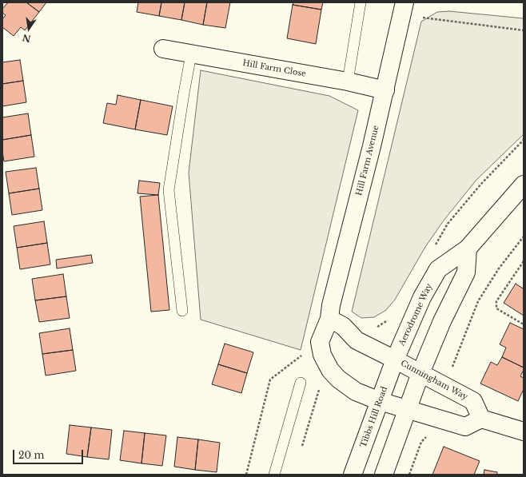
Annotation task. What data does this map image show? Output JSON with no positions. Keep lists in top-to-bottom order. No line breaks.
{"streets":{"street":["Hill Farm Close","Hill Farm Avenue","Aerodrome Way","Cunningham Way","Tibbs Hill Road"]},"crossings":[["Hill Farm Close","Hill Farm Avenue"],["Hill Farm Avenue","Tibbs Hill Road"],["Aerodrome Way","Cunningham Way"],["Aerodrome Way","Tibbs Hill Road"],["Cunningham Way","Tibbs Hill Road"]],"scale_bar":"20 m","north":"bottom"}
